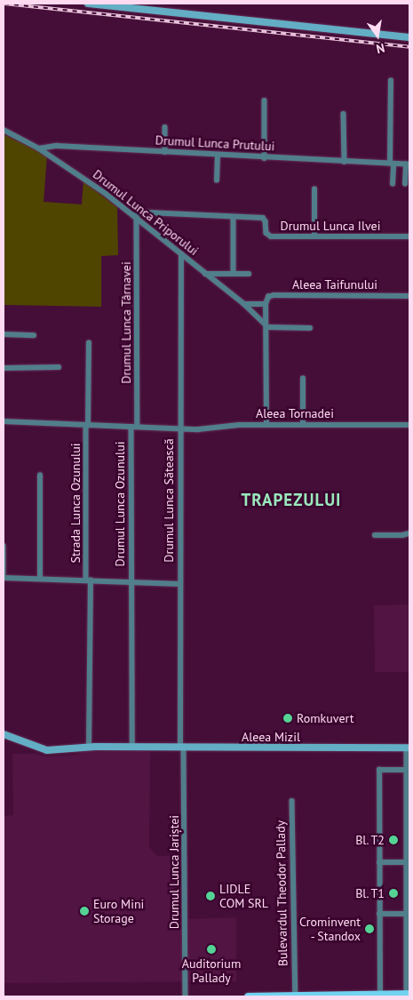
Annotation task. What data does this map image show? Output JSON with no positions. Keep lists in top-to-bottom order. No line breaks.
{"streets":{"street":["Drumul Lunca Prutului","Drumul Lunca Priporului","Drumul Lunca Ilvei","Aleea Taifunului","Drumul Lunca Târnavei","Aleea Tornadei","Drumul Lunca Sătească","Strada Lunca Ozunului","Drumul Lunca Ozunului","Aleea Mizil","Drumul Lunca Jariștei","Bulevardul Theodor Pallady"]},"crossings":[["Drumul Lunca Prutului","Drumul Lunca Priporului"],["Drumul Lunca Priporului","Drumul Lunca Ilvei"],["Drumul Lunca Priporului","Aleea Taifunului"],["Drumul Lunca Priporului","Drumul Lunca Târnavei"],["Drumul Lunca Priporului","Drumul Lunca Sătească"],["Drumul Lunca Ilvei","Drumul Lunca Târnavei"],["Aleea Tornadei","Drumul Lunca Sătească"],["Drumul Lunca Sătească","Drumul Lunca Ozunului"],["Drumul Lunca Sătească","Aleea Mizil"],["Drumul Lunca Sătească","Drumul Lunca Jariștei"],["Strada Lunca Ozunului","Drumul Lunca Ozunului"],["Strada Lunca Ozunului","Aleea Mizil"],["Aleea Mizil","Drumul Lunca Jariștei"]],"districts":["TRAPEZULUI"],"places":["Romkuvert","Bl. T2","Bl. T1","LIDLE COM SRL","Euro Mini Storage","Crominvent - Standox","Auditorium Pallady"],"north":"bottom"}
